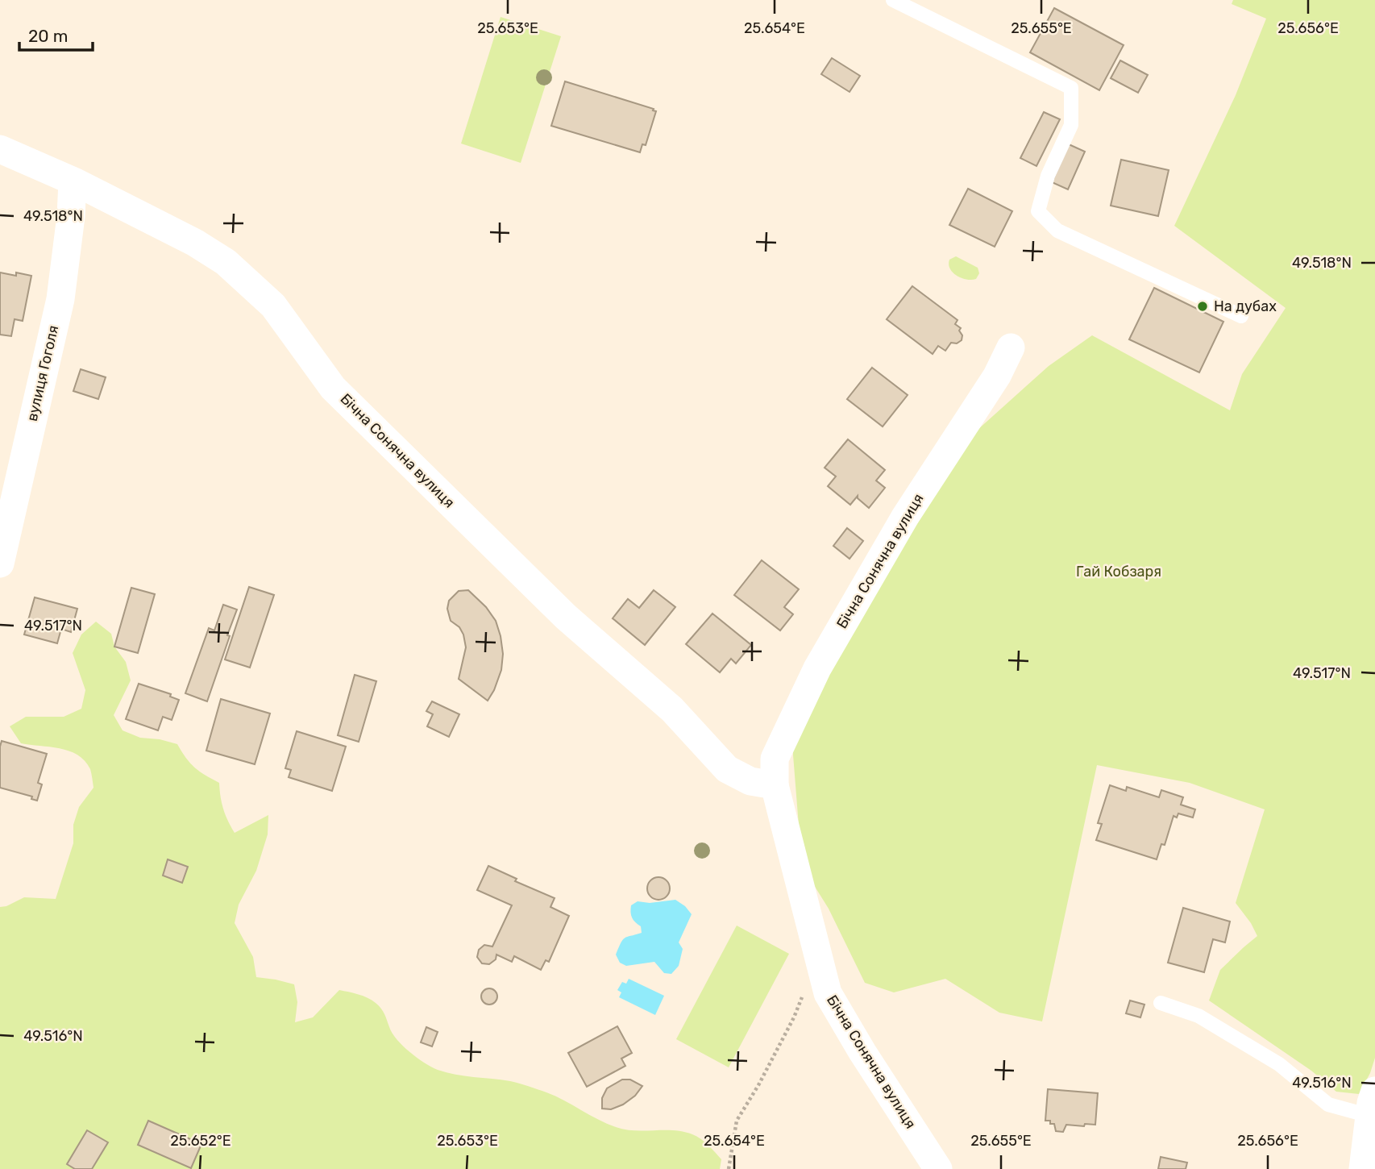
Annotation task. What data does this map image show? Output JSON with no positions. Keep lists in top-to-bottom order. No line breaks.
{"streets":{"street":["вулиця Гоголя","Бічна Сонячна вулиця"]},"crossings":[["вулиця Гоголя","Бічна Сонячна вулиця"]],"parks":["Гай Кобзаря"],"places":["На дубах"],"scale_bar":"20 m","coordinates":["25.653°E","25.654°E","25.655°E","25.656°E","49.518°N","49.517°N","49.516°N","25.652°E"]}
